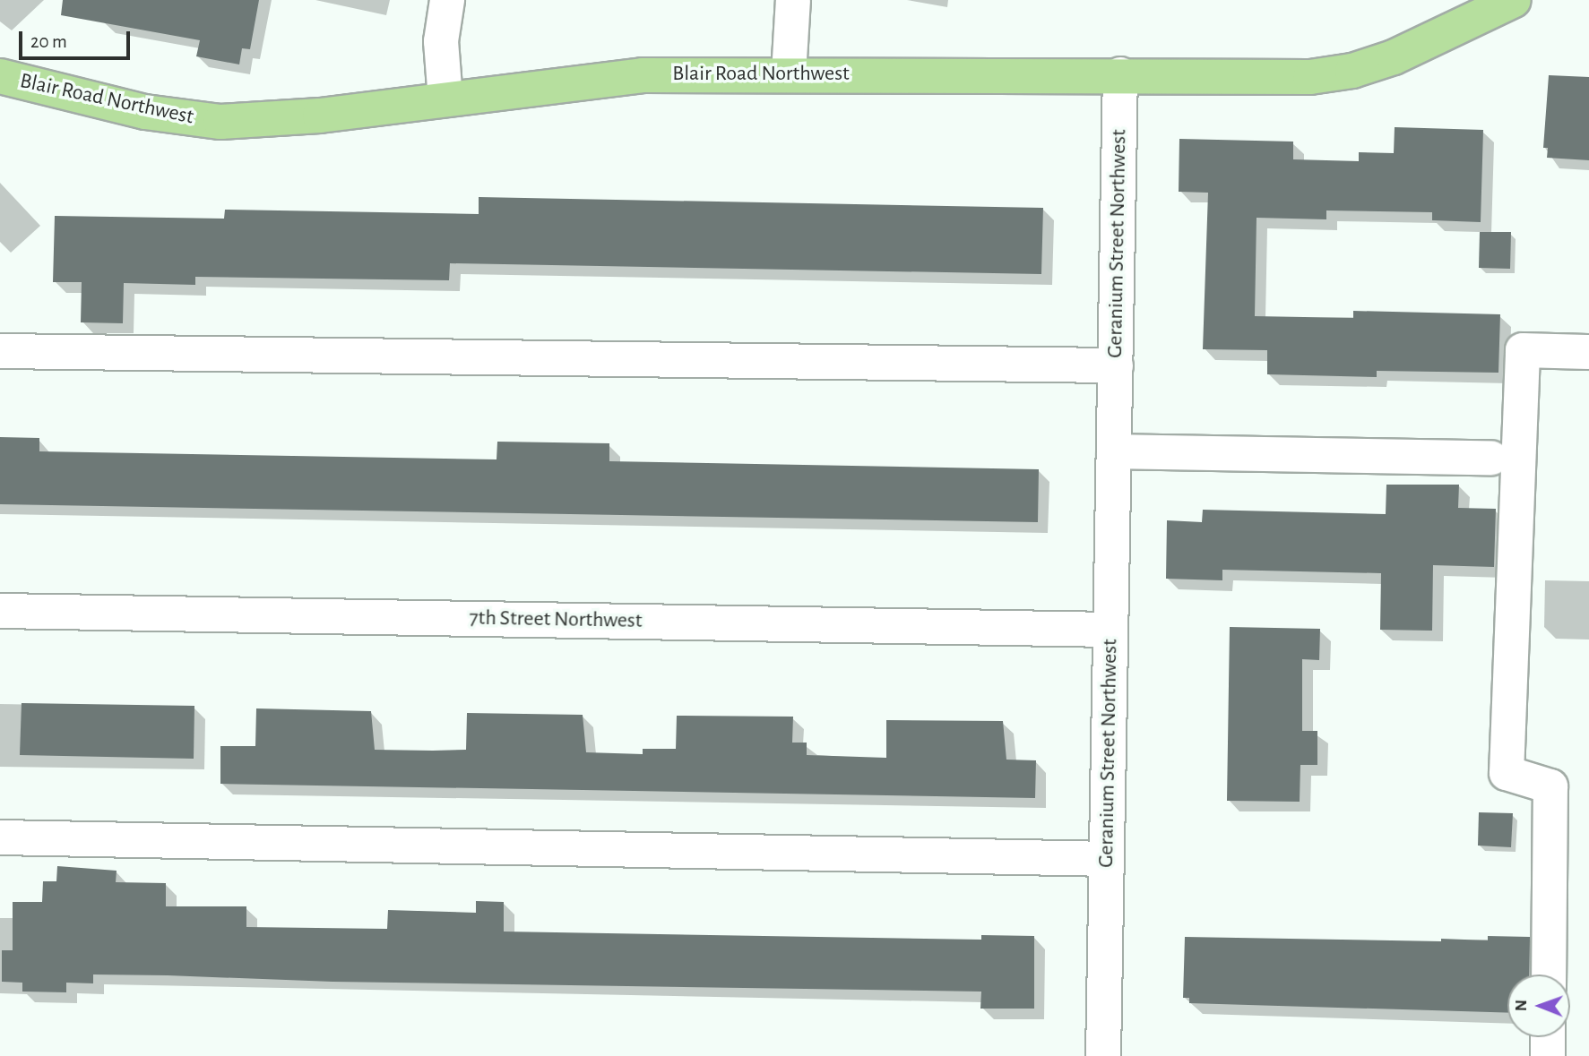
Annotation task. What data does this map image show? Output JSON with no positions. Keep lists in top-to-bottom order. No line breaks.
{"streets":{"main road":["Blair Road Northwest"],"street":["Geranium Street Northwest","7th Street Northwest"]},"crossings":[["Blair Road Northwest","Geranium Street Northwest"],["Geranium Street Northwest","7th Street Northwest"]],"scale_bar":"20 m","north":"left"}
